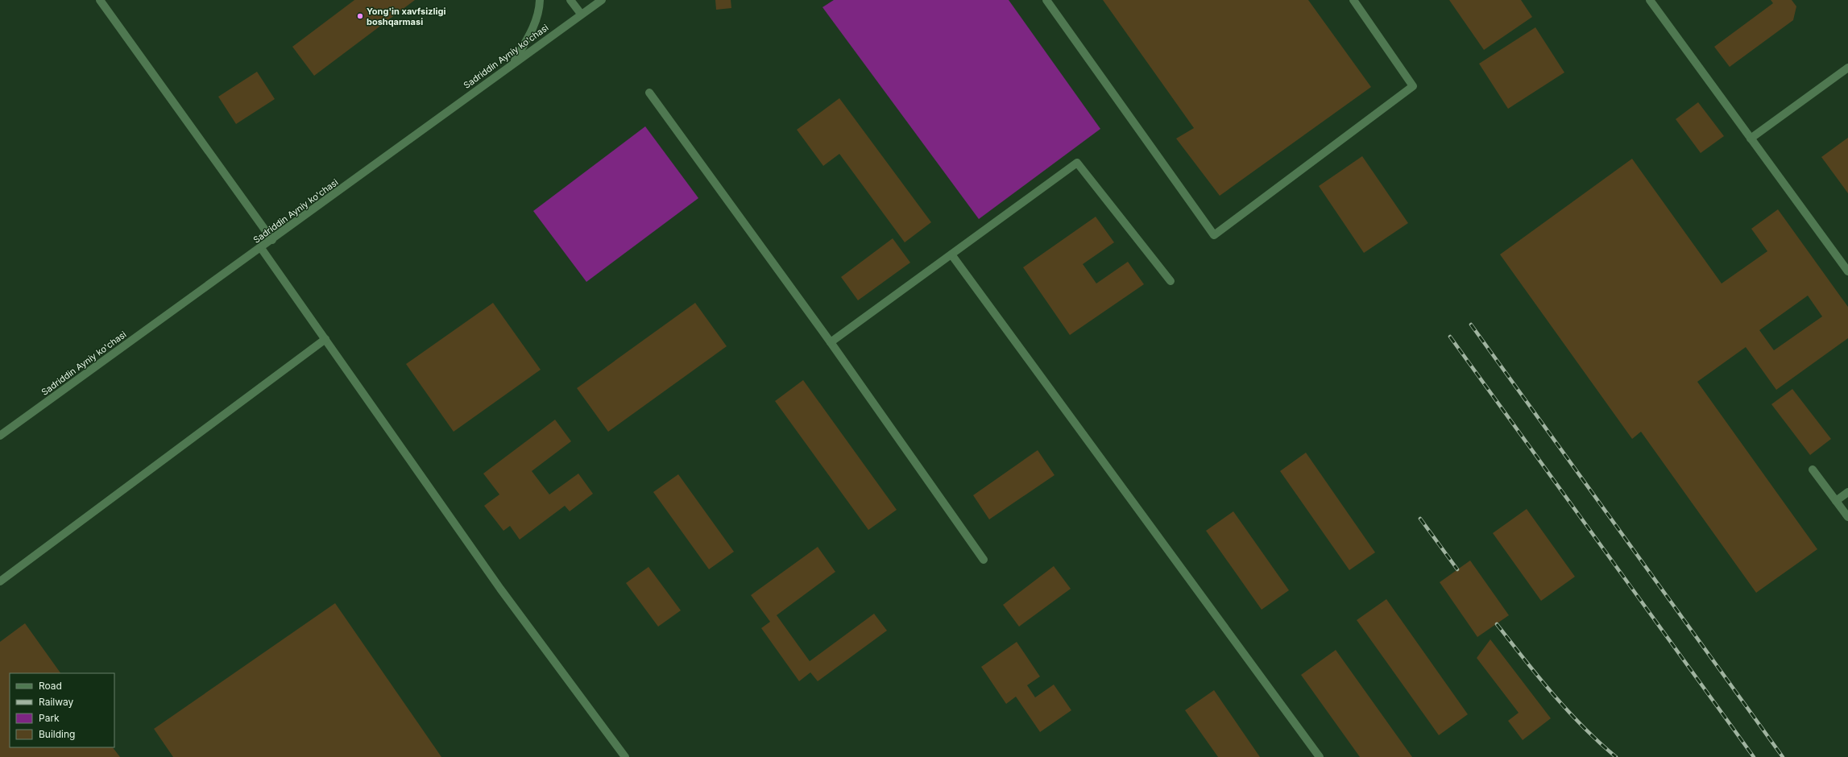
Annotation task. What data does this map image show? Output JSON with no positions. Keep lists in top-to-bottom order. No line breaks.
{"streets":{"street":["Sadriddin Ayniy ko'chasi"]},"places":["Yong'in xavfsizligi boshqarmasi"],"legend":["Road","Railway","Park","Building"]}
